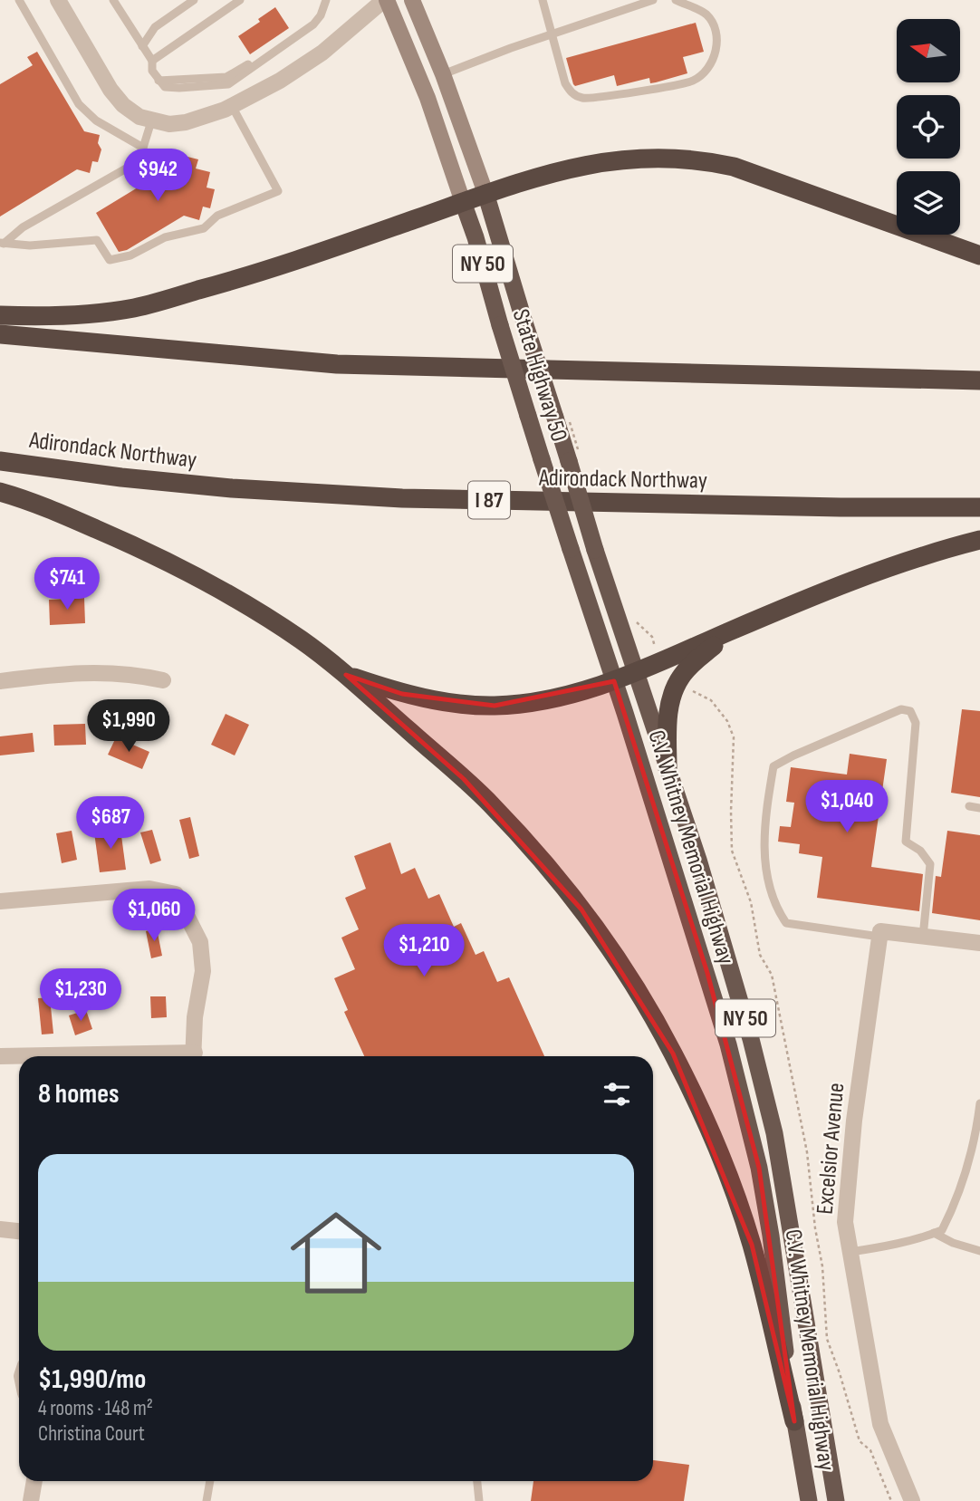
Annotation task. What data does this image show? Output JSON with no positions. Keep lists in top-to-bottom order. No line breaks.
{"streets":{"highway":["NY 50","State Highway 50","Adirondack Northway","I 87","C.V. Whitney Memorial Highway"],"street":["Excelsior Avenue"]},"crossings":[["State Highway 50","C.V. Whitney Memorial Highway"]],"north":"left","page":{"price":["$942","$741","$1,990","$1,040","$687","$1,060","$1,210","$1,230"],"heading":"8 homes","list":[{"name":"$1,990/mo","note":"4 rooms · 148 m² · Christina Court"}]}}
